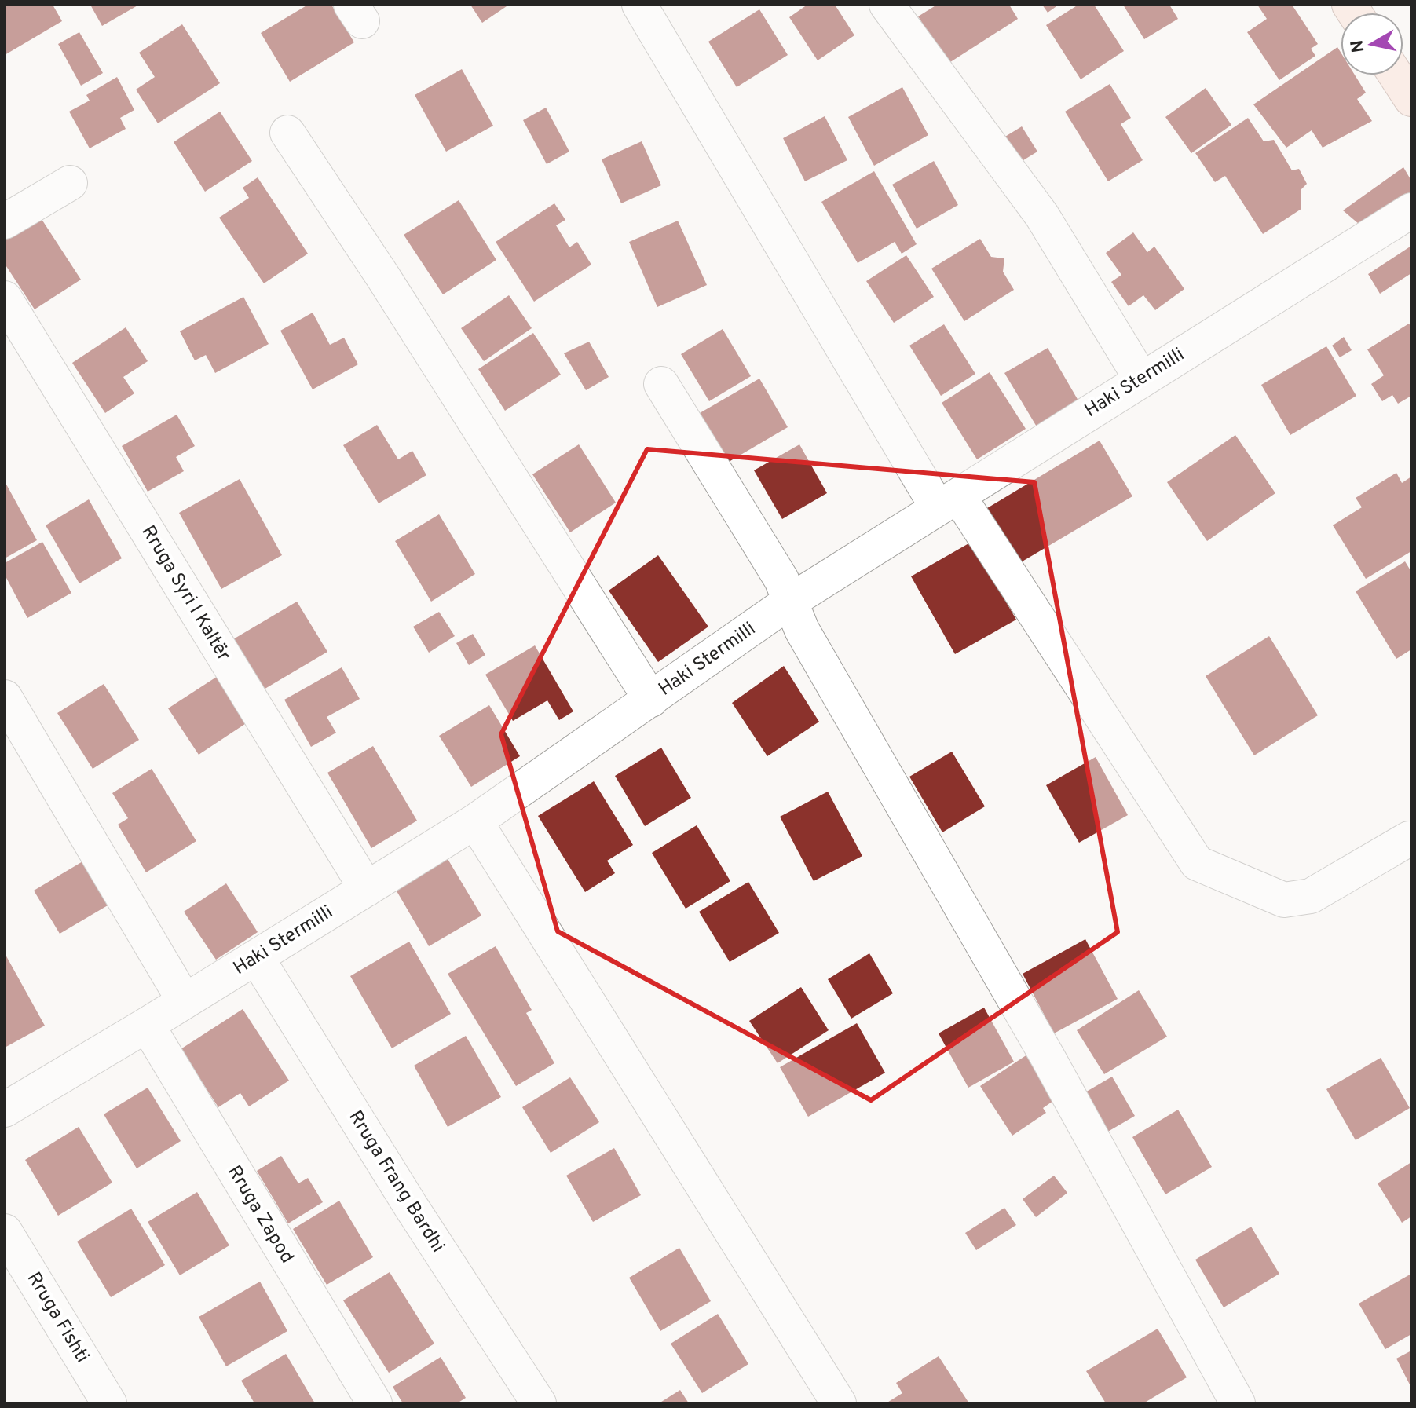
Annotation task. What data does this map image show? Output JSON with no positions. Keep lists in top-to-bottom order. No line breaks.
{"streets":{"street":["Haki Stermilli","Rruga Syri I Kaltër","Rruga Frang Bardhi","Rruga Zapod","Rruga Fishti"]},"crossings":[["Haki Stermilli","Rruga Syri I Kaltër"],["Haki Stermilli","Rruga Frang Bardhi"],["Haki Stermilli","Rruga Zapod"]],"north":"left"}
